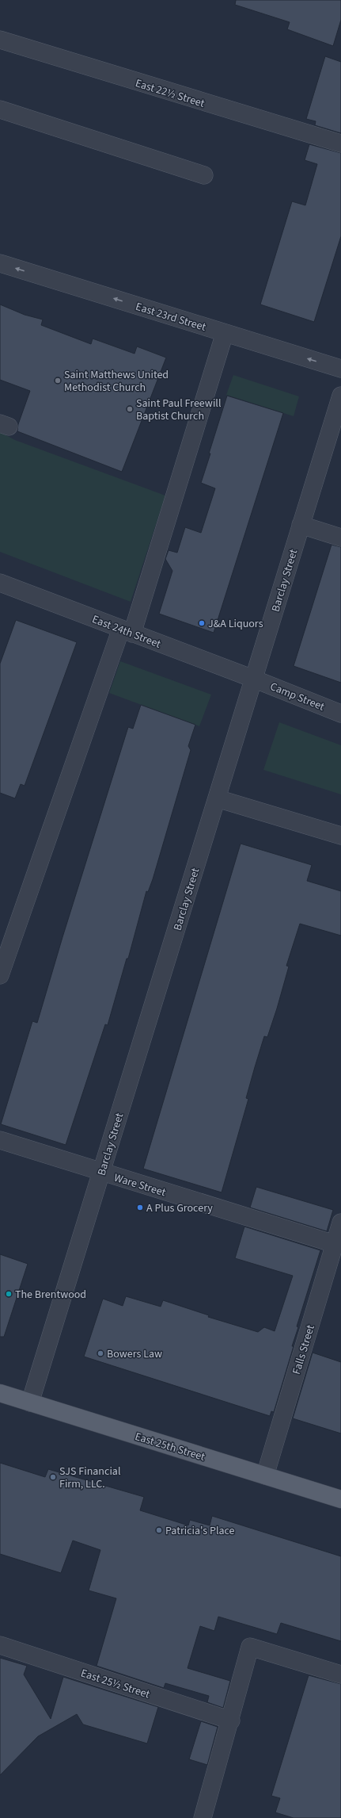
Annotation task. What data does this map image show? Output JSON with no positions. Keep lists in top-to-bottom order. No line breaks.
{"streets":{"main road":["East 25th Street"],"street":["East 22½ Street","East 23rd Street","Barclay Street","East 24th Street","Camp Street","Ware Street","Falls Street","East 25½ Street"]},"crossings":[["Barclay Street","East 24th Street"],["Barclay Street","Camp Street"],["Barclay Street","Ware Street"],["Barclay Street","East 25th Street"],["East 24th Street","Camp Street"],["Ware Street","Falls Street"],["Falls Street","East 25th Street"]],"places":["Saint Matthews United Methodist Church","Saint Paul Freewill Baptist Church","J&A Liquors","A Plus Grocery","The Brentwood","Bowers Law","SJS Financial Firm, LLC.","Patricia's Place"]}
